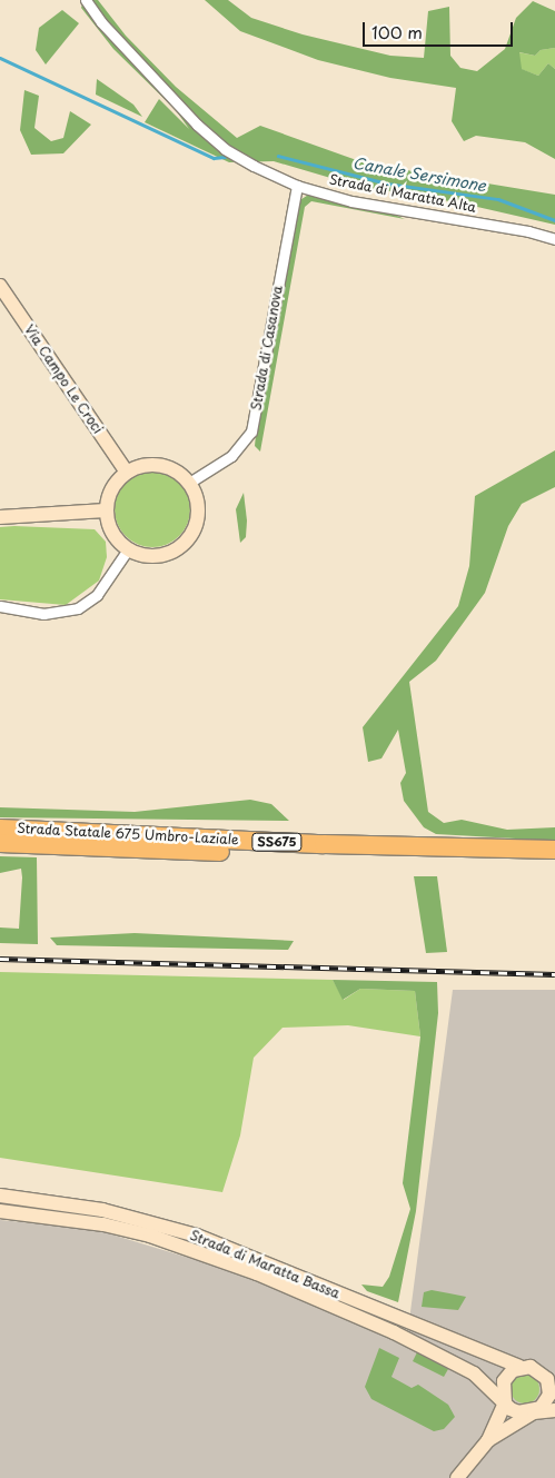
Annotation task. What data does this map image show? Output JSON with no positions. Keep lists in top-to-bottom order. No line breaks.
{"streets":{"highway":["Strada Statale 675 Umbro-Laziale","SS675"],"main road":["Via Campo Le Croci","Strada di Maratta Bassa"],"street":["Strada di Maratta Alta","Strada di Casanova"]},"crossings":[["Strada di Maratta Alta","Strada di Casanova"],["Strada di Casanova","Via Campo Le Croci"]],"water":["Canale Sersimone"],"scale_bar":"100 m"}
